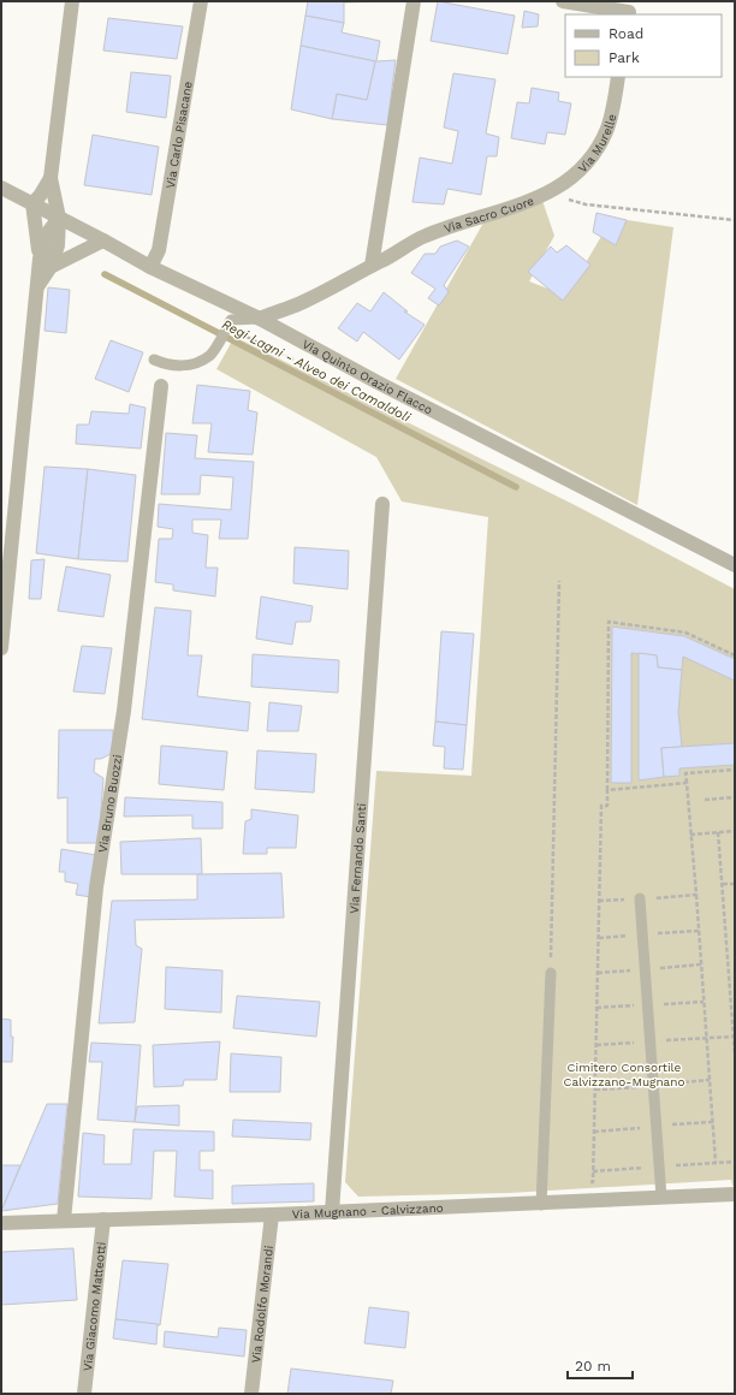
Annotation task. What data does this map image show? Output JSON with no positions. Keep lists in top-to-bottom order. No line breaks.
{"streets":{"street":["Via Carlo Pisacane","Via Murelle","Via Sacro Cuore","Via Quinto Orazio Flacco","Via Bruno Buozzi","Via Fernando Santi","Via Mugnano - Calvizzano","Via Rodolfo Morandi","Via Giacomo Matteotti"]},"crossings":[["Via Carlo Pisacane","Via Quinto Orazio Flacco"],["Via Murelle","Via Sacro Cuore"],["Via Sacro Cuore","Via Quinto Orazio Flacco"],["Via Bruno Buozzi","Via Mugnano - Calvizzano"],["Via Fernando Santi","Via Mugnano - Calvizzano"],["Via Mugnano - Calvizzano","Via Rodolfo Morandi"],["Via Mugnano - Calvizzano","Via Giacomo Matteotti"]],"water":["Regi Lagni - Alveo dei Camaldoli"],"parks":["Cimitero Consortile Calvizzano-Mugnano"],"legend":["Road","Park"],"scale_bar":"20 m"}
